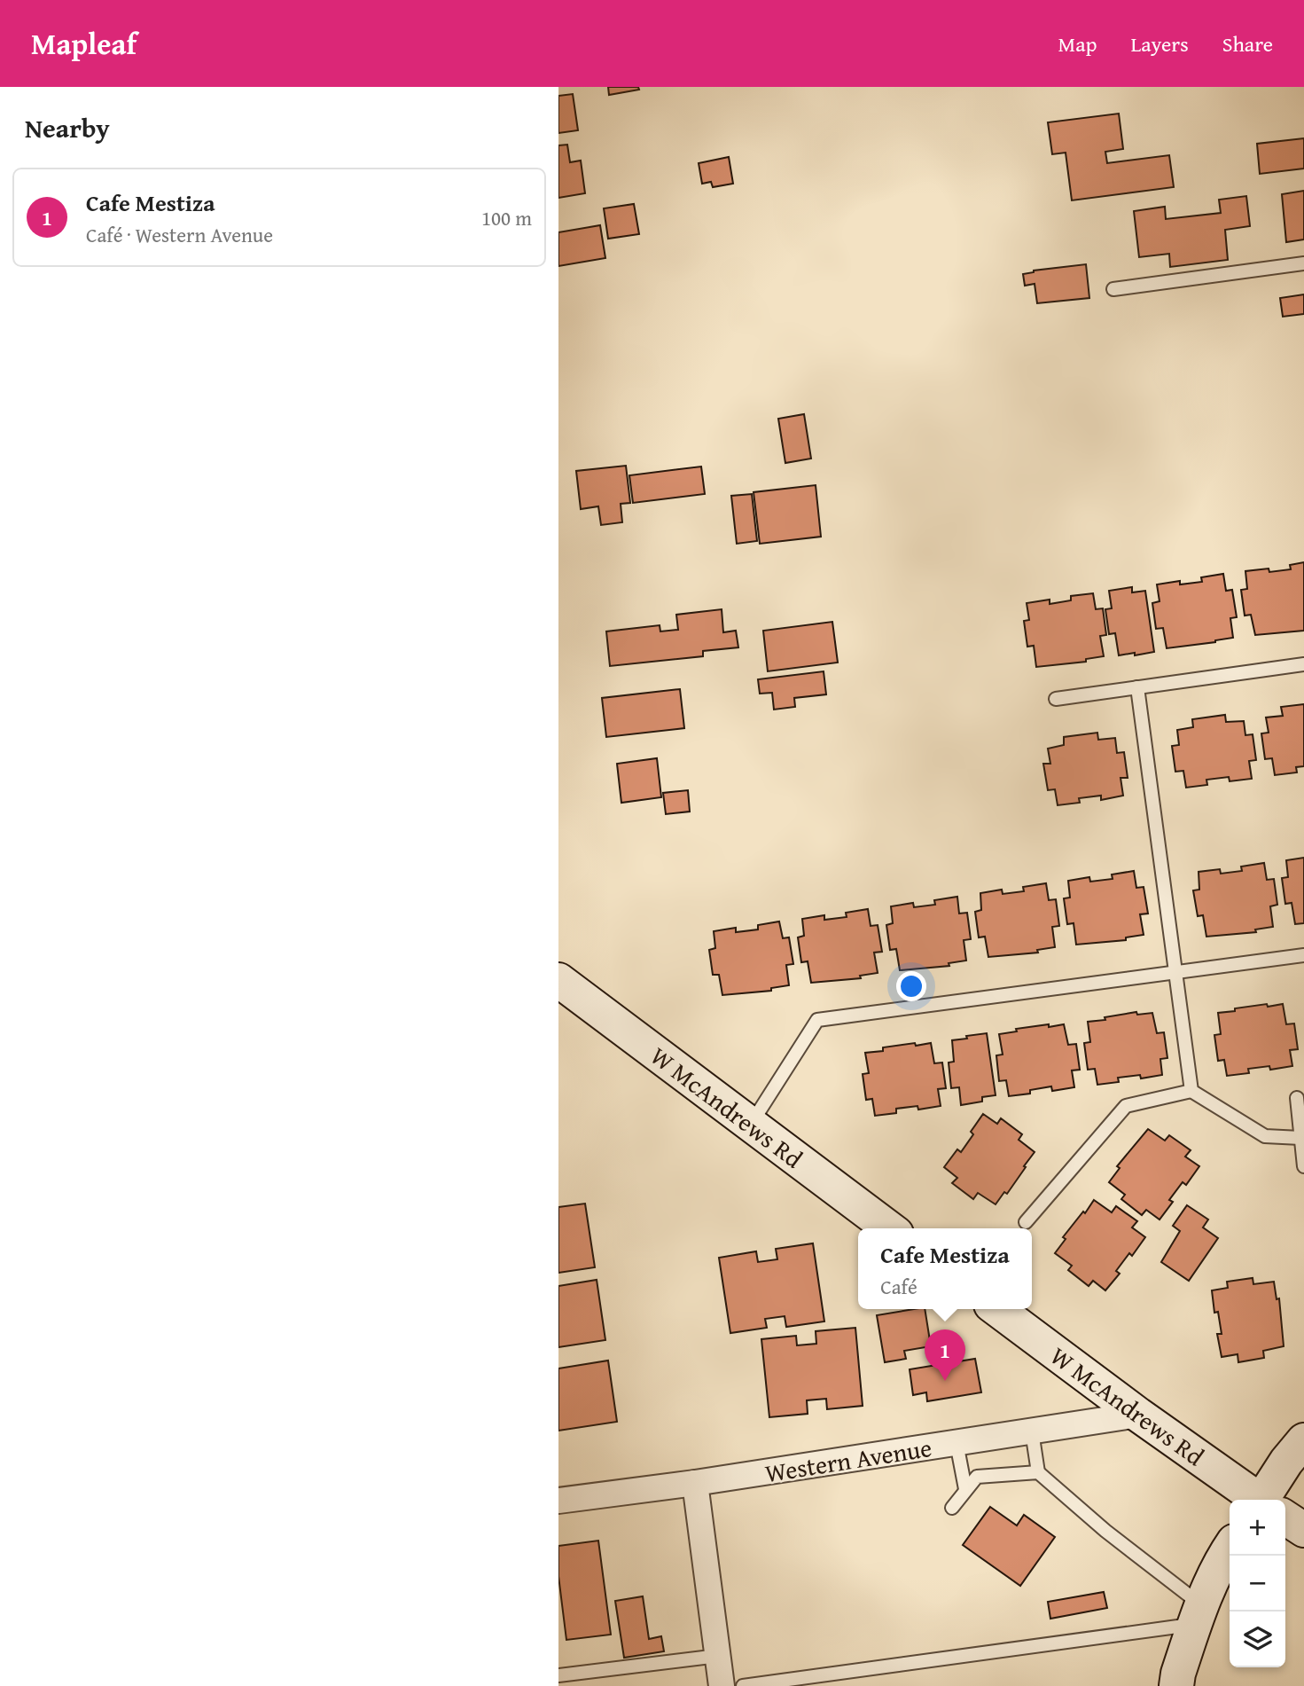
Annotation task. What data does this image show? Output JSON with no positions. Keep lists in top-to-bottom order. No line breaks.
{"streets":{"street":["W McAndrews Rd","Western Avenue"]},"crossings":[["W McAndrews Rd","Western Avenue"]],"page":{"header":"Mapleaf","nav":["Map","Layers","Share"],"heading":"Nearby","list":[{"mark":"1","name":"Cafe Mestiza","note":"Café · Western Avenue","value":"100 m"}],"popup":["Cafe Mestiza","Café"],"pins":"1","map_buttons":["+","−"]}}
